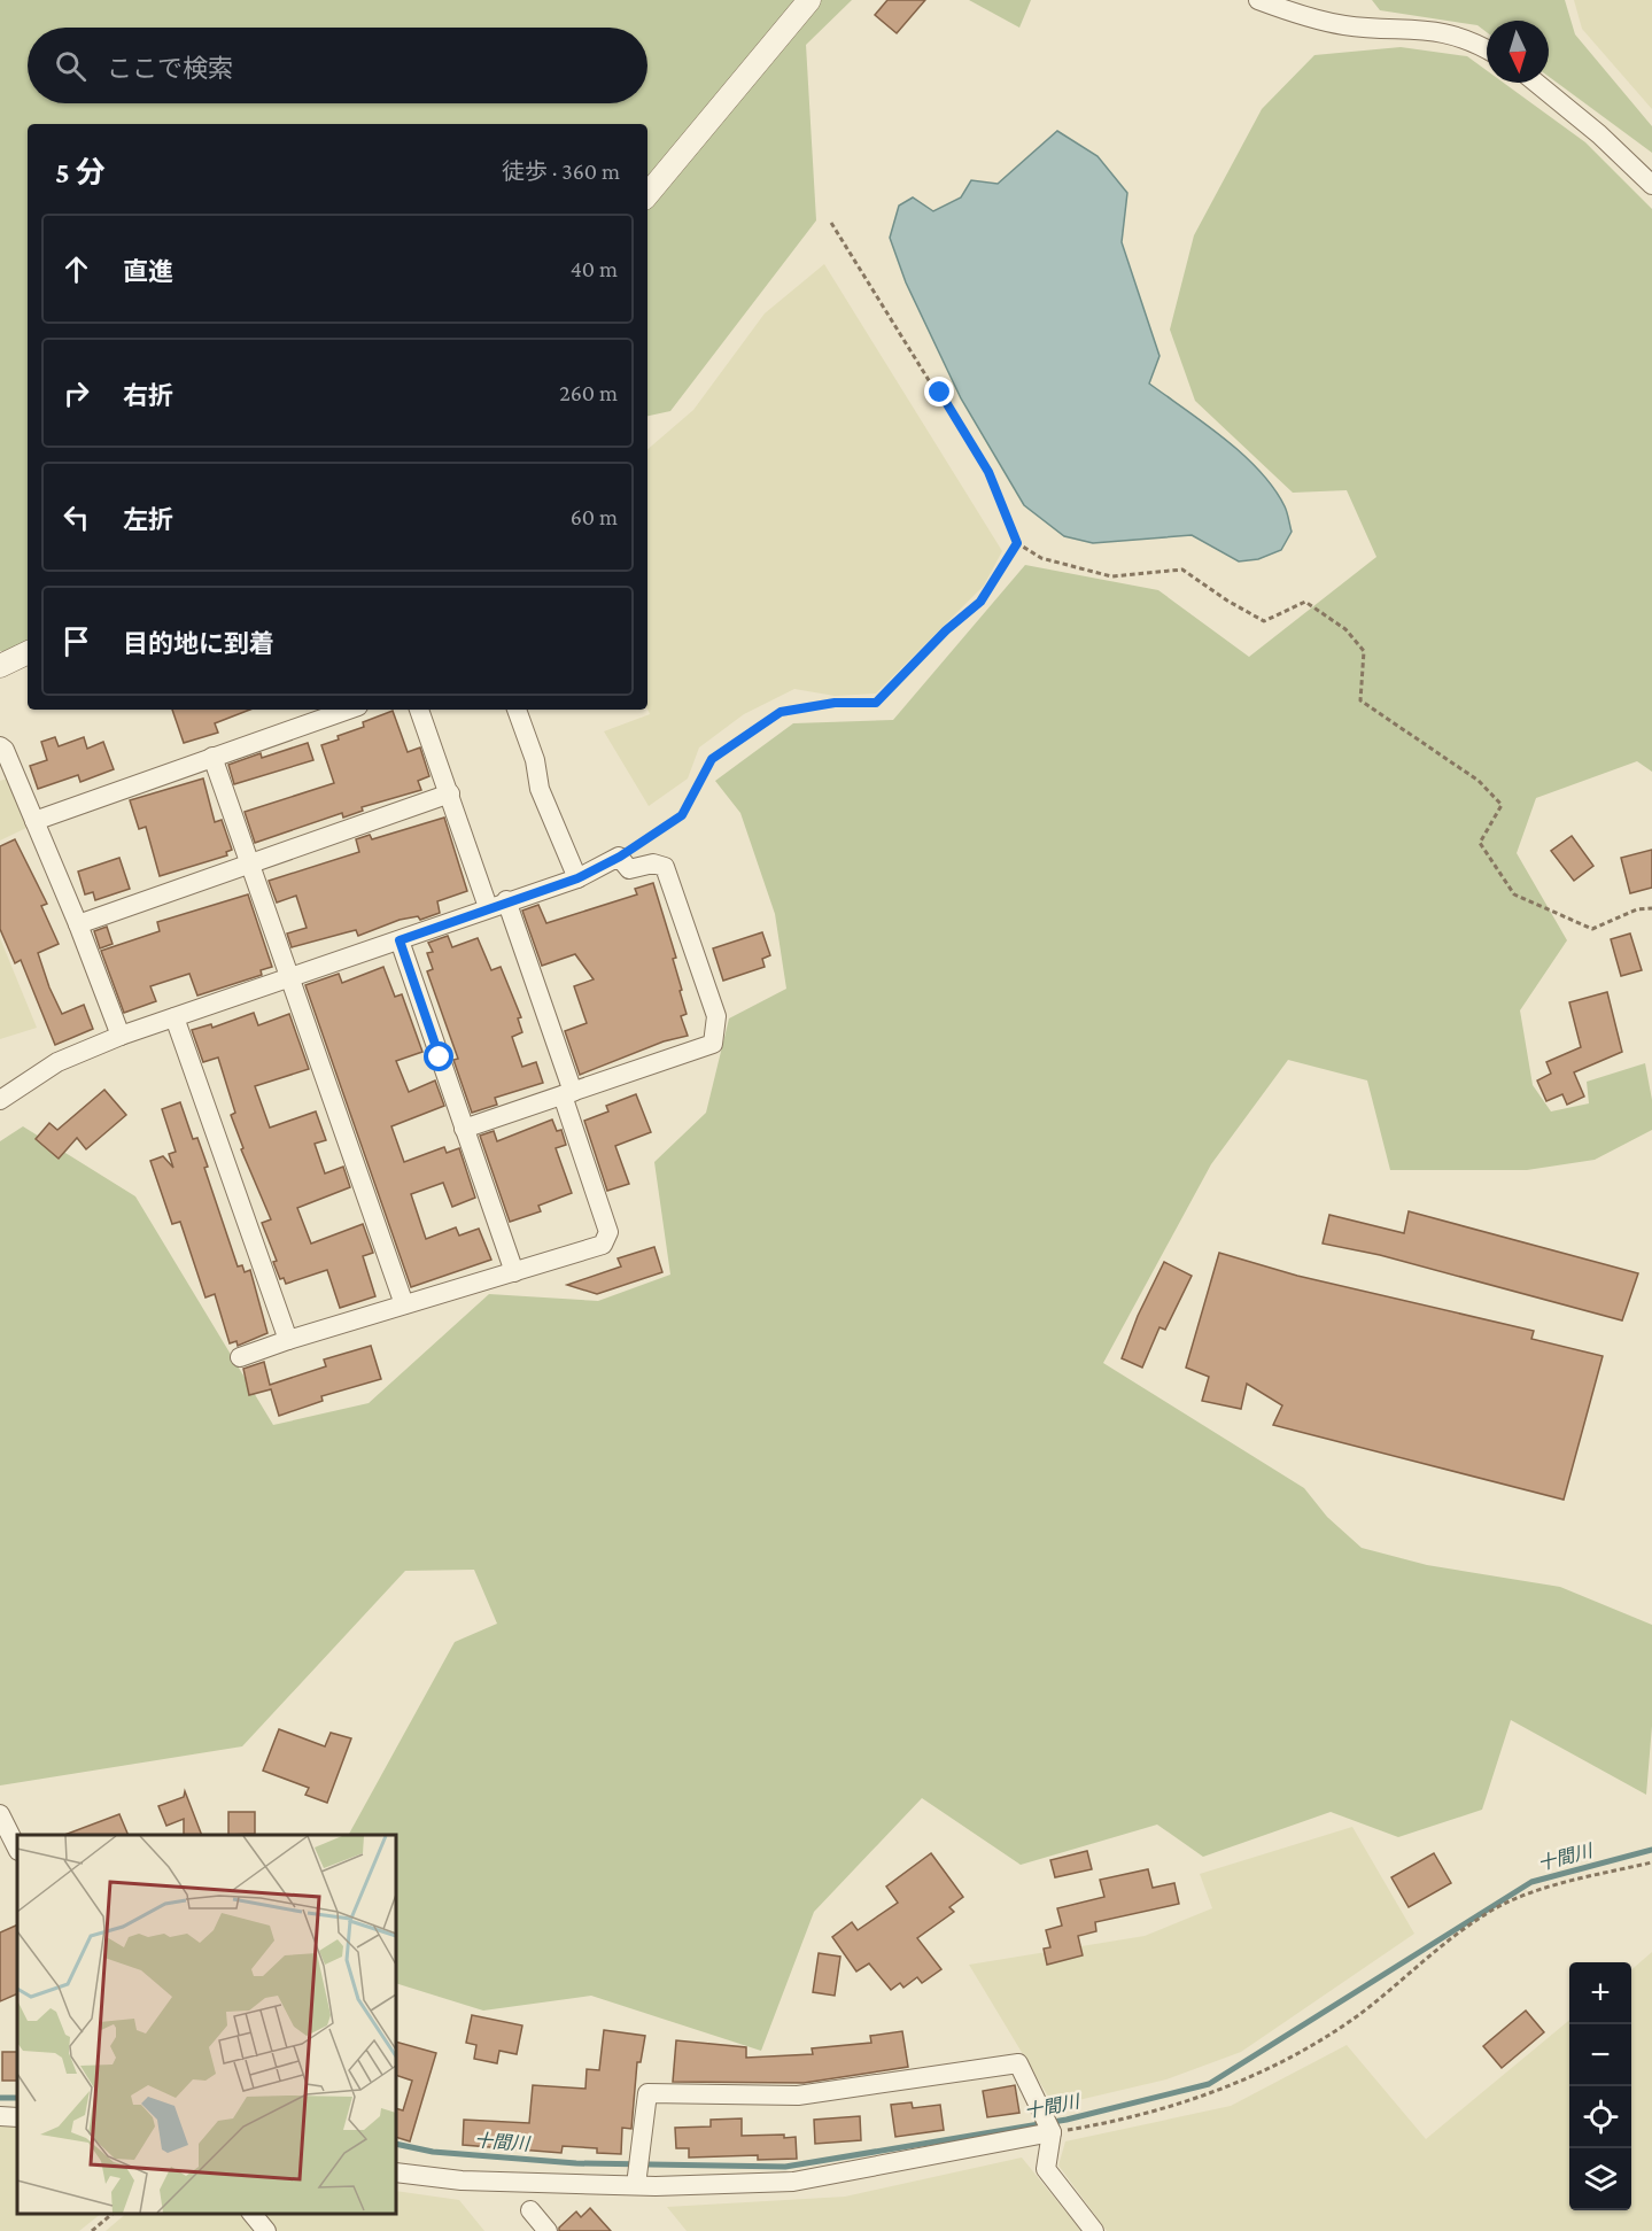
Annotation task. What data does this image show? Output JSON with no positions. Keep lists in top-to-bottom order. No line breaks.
{"water":["十間川"],"north":"bottom","page":{"search":"ここで検索","heading":["5 分","徒歩 · 360 m"],"list":[["直進","40 m"],["右折","260 m"],["左折","60 m"],"目的地に到着"],"map_buttons":["+","−"]}}
